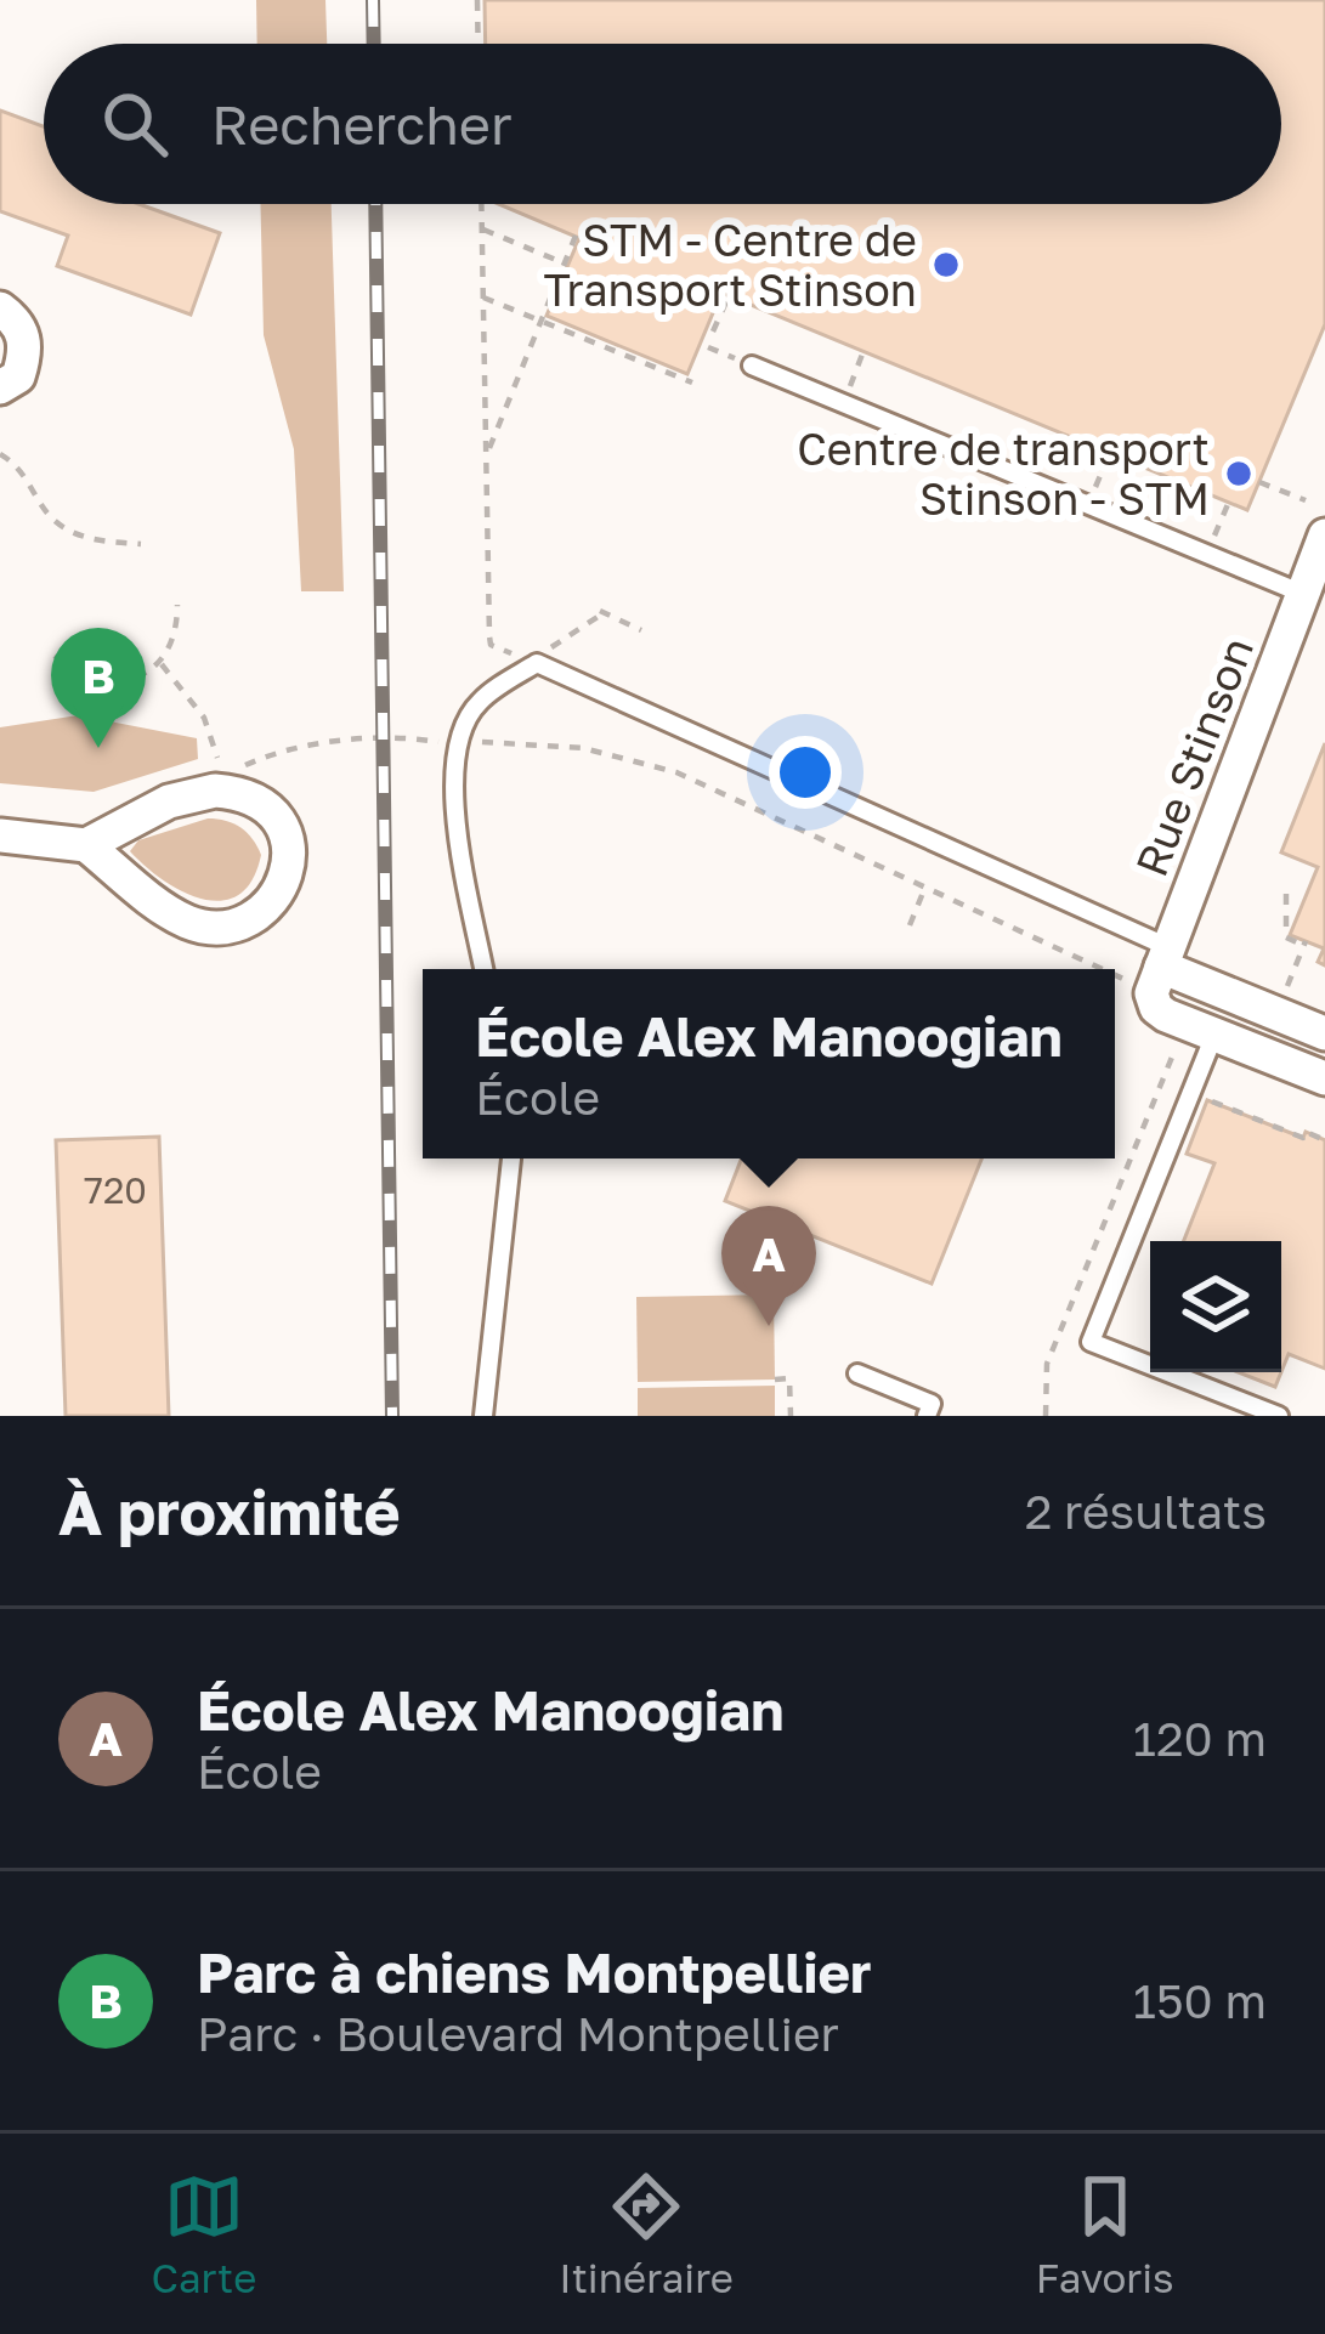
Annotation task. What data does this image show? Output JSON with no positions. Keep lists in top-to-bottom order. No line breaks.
{"streets":{"street":["Rue Stinson"]},"places":["STM - Centre de Transport Stinson","Centre de transport Stinson - STM"],"house_numbers":["720"],"page":{"search":"Rechercher","pins":["B","A"],"popup":["École Alex Manoogian","École"],"heading":["À proximité","2 résultats"],"list":[{"mark":"A","name":"École Alex Manoogian","note":"École","value":"120 m"},{"mark":"B","name":"Parc à chiens Montpellier","note":"Parc · Boulevard Montpellier","value":"150 m"}],"nav":["Carte","Itinéraire","Favoris"]}}
